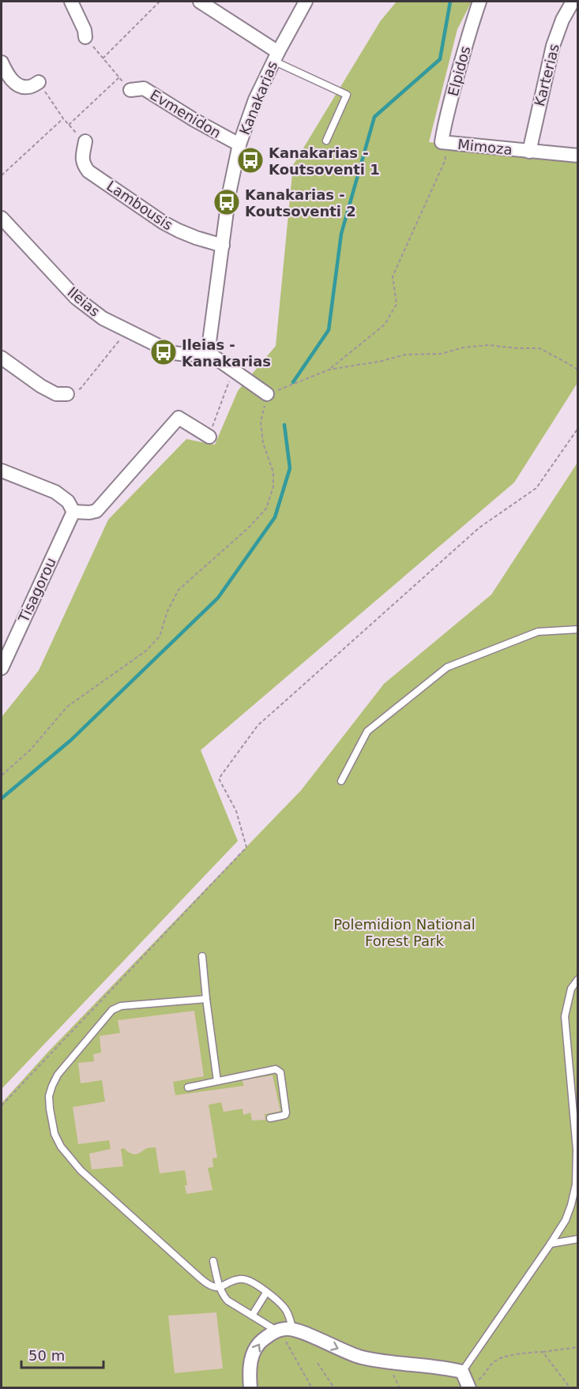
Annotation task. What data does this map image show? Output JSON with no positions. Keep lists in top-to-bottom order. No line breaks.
{"streets":{"street":["Elpidos","Karterias","Kanakarias","Evmenidon","Mimoza","Lambousis","Ileias","Tisagorou"]},"crossings":[["Elpidos","Mimoza"],["Karterias","Mimoza"],["Kanakarias","Evmenidon"],["Kanakarias","Lambousis"],["Kanakarias","Ileias"]],"parks":["Polemidion National Forest Park"],"places":{"bus stop":["Kanakarias - Koutsoventi 1","Kanakarias - Koutsoventi 2","Ileias - Kanakarias"]},"scale_bar":"50 m"}
